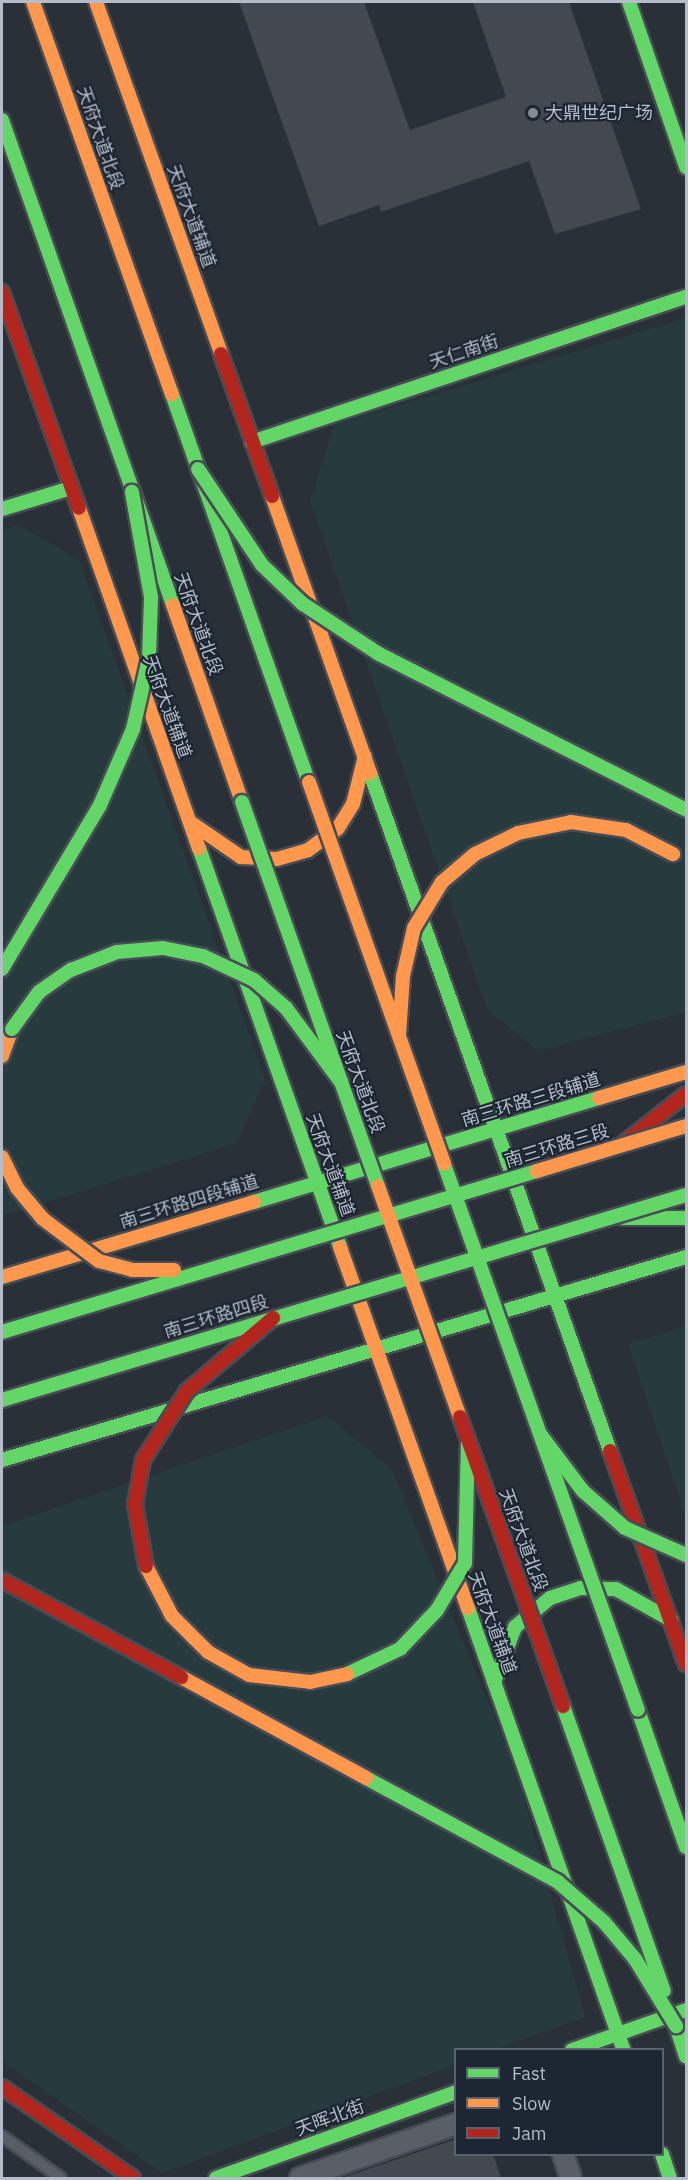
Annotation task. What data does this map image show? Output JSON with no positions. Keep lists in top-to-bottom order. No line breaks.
{"streets":{"main road":["天府大道北段","天府大道辅道","天仁南街","南三环路三段辅道","南三环路三段","南三环路四段辅道","南三环路四段","天晖北街"]},"crossings":[["天府大道辅道","天仁南街"],["天府大道辅道","南三环路三段辅道"],["天府大道辅道","南三环路四段辅道"],["南三环路三段辅道","南三环路四段辅道"]],"places":["大鼎世纪广场"],"legend":["Fast","Slow","Jam"]}
